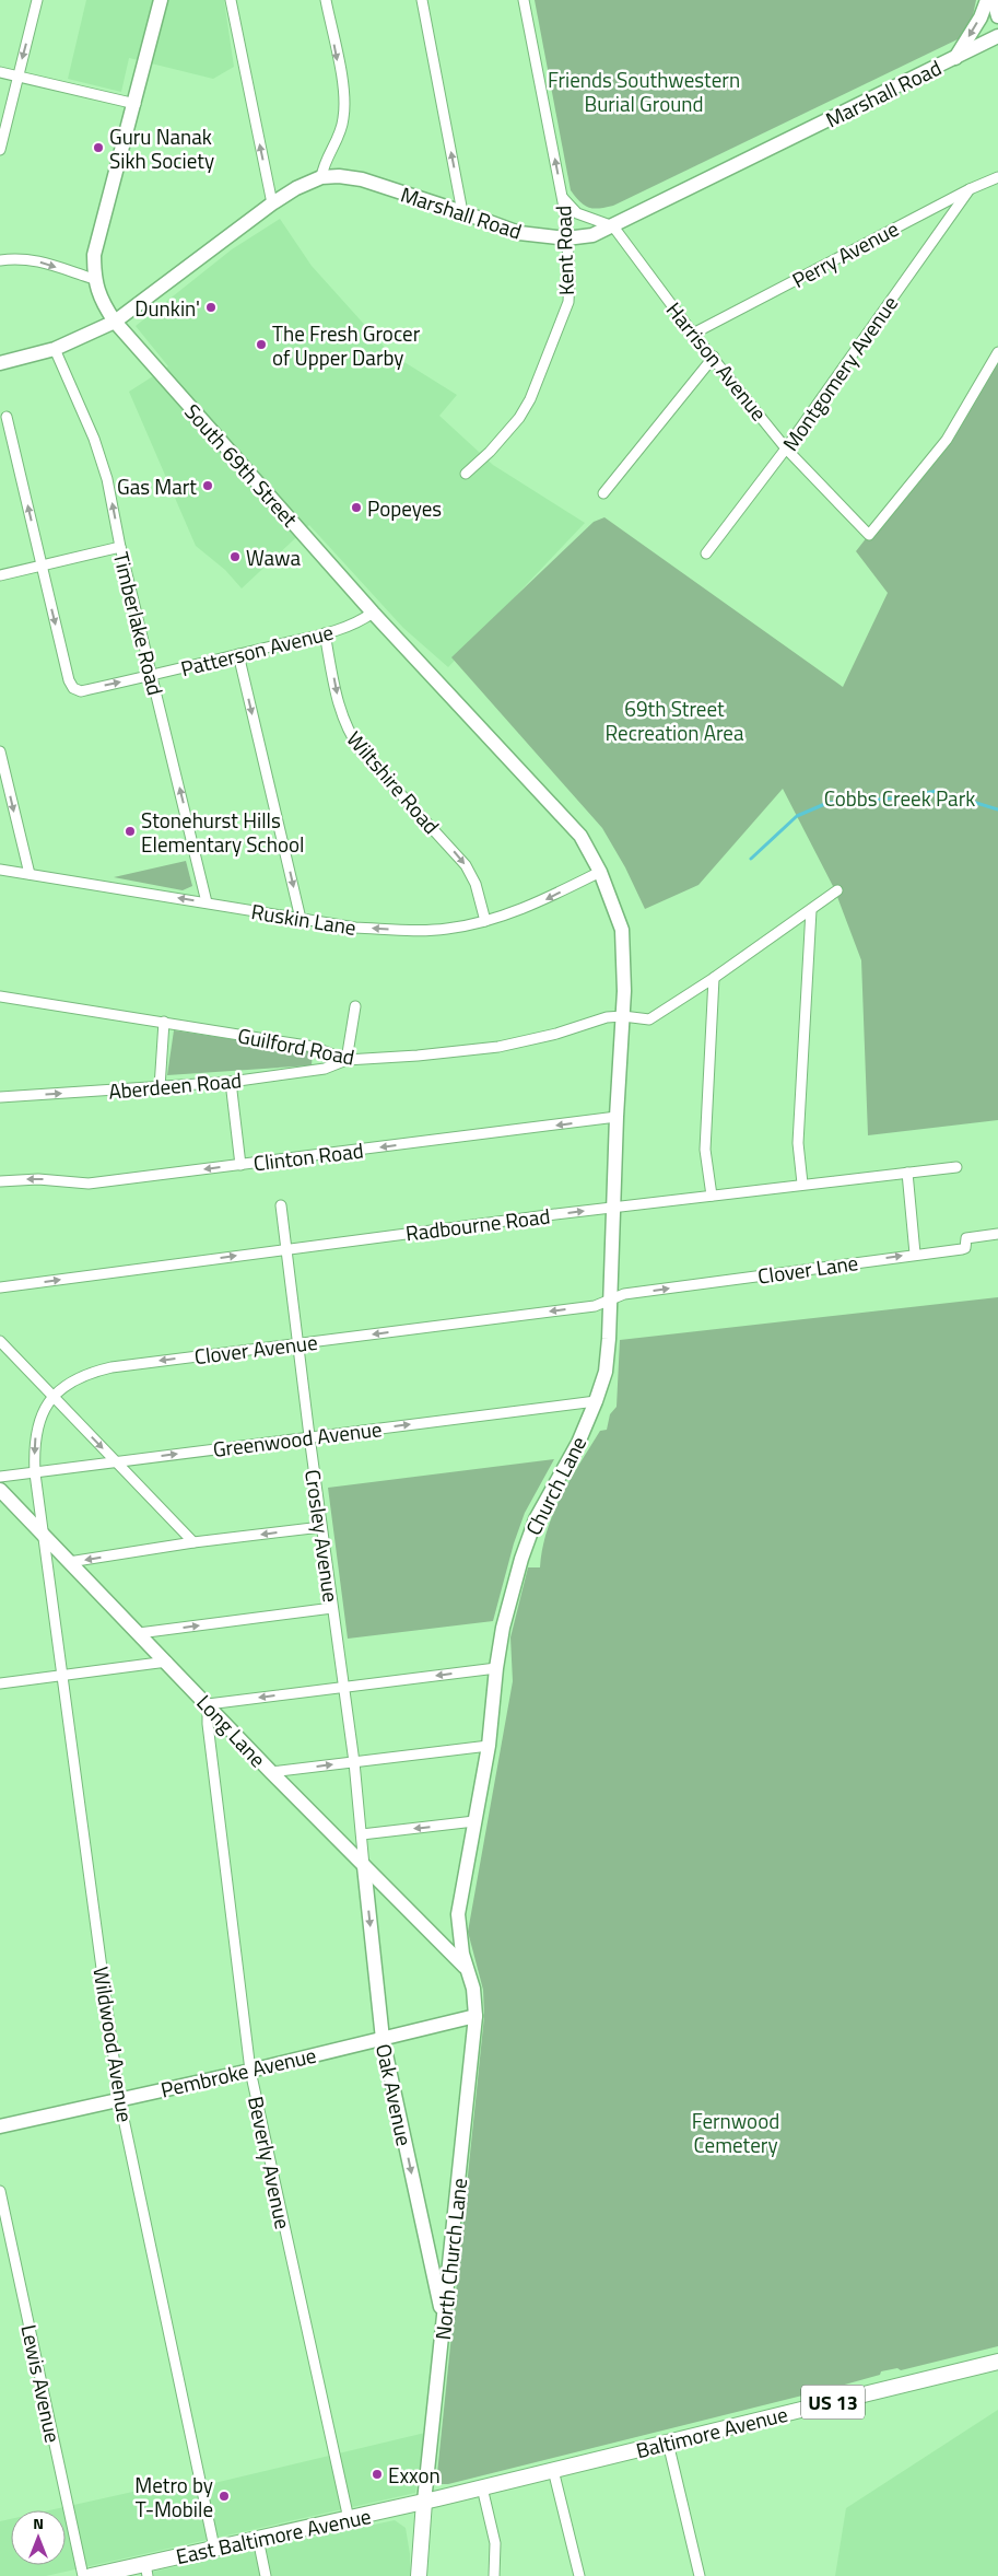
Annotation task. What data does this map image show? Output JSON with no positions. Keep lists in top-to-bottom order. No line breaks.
{"streets":{"main road":["Marshall Road","South 69th Street","Church Lane","Long Lane","Pembroke Avenue","Oak Avenue","North Church Lane","US 13","Baltimore Avenue","East Baltimore Avenue"],"street":["Kent Road","Perry Avenue","Harrison Avenue","Montgomery Avenue","Timberlake Road","Patterson Avenue","Wiltshire Road","Ruskin Lane","Guilford Road","Aberdeen Road","Clinton Road","Radbourne Road","Clover Lane","Clover Avenue","Greenwood Avenue","Crosley Avenue","Wildwood Avenue","Beverly Avenue","Lewis Avenue"]},"crossings":[["Marshall Road","Kent Road"],["Marshall Road","Harrison Avenue"],["Marshall Road","South 69th Street"],["Marshall Road","Timberlake Road"],["Perry Avenue","Harrison Avenue"],["Perry Avenue","Montgomery Avenue"],["Harrison Avenue","Montgomery Avenue"],["South 69th Street","Patterson Avenue"],["South 69th Street","Ruskin Lane"],["South 69th Street","Guilford Road"],["South 69th Street","Church Lane"],["Timberlake Road","Patterson Avenue"],["Timberlake Road","Ruskin Lane"],["Patterson Avenue","Wiltshire Road"],["Wiltshire Road","Ruskin Lane"],["Guilford Road","Aberdeen Road"],["Guilford Road","Church Lane"],["Clinton Road","Church Lane"],["Radbourne Road","Church Lane"],["Radbourne Road","Crosley Avenue"],["Clover Lane","Clover Avenue"],["Clover Lane","Church Lane"],["Clover Avenue","Church Lane"],["Clover Avenue","Crosley Avenue"],["Greenwood Avenue","Church Lane"],["Greenwood Avenue","Crosley Avenue"],["Church Lane","Long Lane"],["Church Lane","Pembroke Avenue"],["Church Lane","North Church Lane"],["Crosley Avenue","Long Lane"],["Crosley Avenue","Oak Avenue"],["Long Lane","Wildwood Avenue"],["Long Lane","Oak Avenue"],["Long Lane","Beverly Avenue"],["Wildwood Avenue","Pembroke Avenue"],["Wildwood Avenue","East Baltimore Avenue"],["Pembroke Avenue","Oak Avenue"],["Pembroke Avenue","Beverly Avenue"],["Pembroke Avenue","North Church Lane"],["Oak Avenue","North Church Lane"],["Beverly Avenue","East Baltimore Avenue"],["North Church Lane","Baltimore Avenue"],["North Church Lane","East Baltimore Avenue"],["Baltimore Avenue","East Baltimore Avenue"]],"one_way":["Kent Road","Wiltshire Road","Ruskin Lane","Aberdeen Road","Clinton Road","Radbourne Road","Clover Lane","Clover Avenue","Greenwood Avenue","Oak Avenue"],"parks":["Friends Southwestern Burial Ground","69th Street Recreation Area","Cobbs Creek Park","Fernwood Cemetery"],"places":["Guru Nanak Sikh Society","Dunkin'","The Fresh Grocer of Upper Darby","Gas Mart","Popeyes","Wawa","Stonehurst Hills Elementary School","Exxon","Metro by T-Mobile"],"north":"top"}
